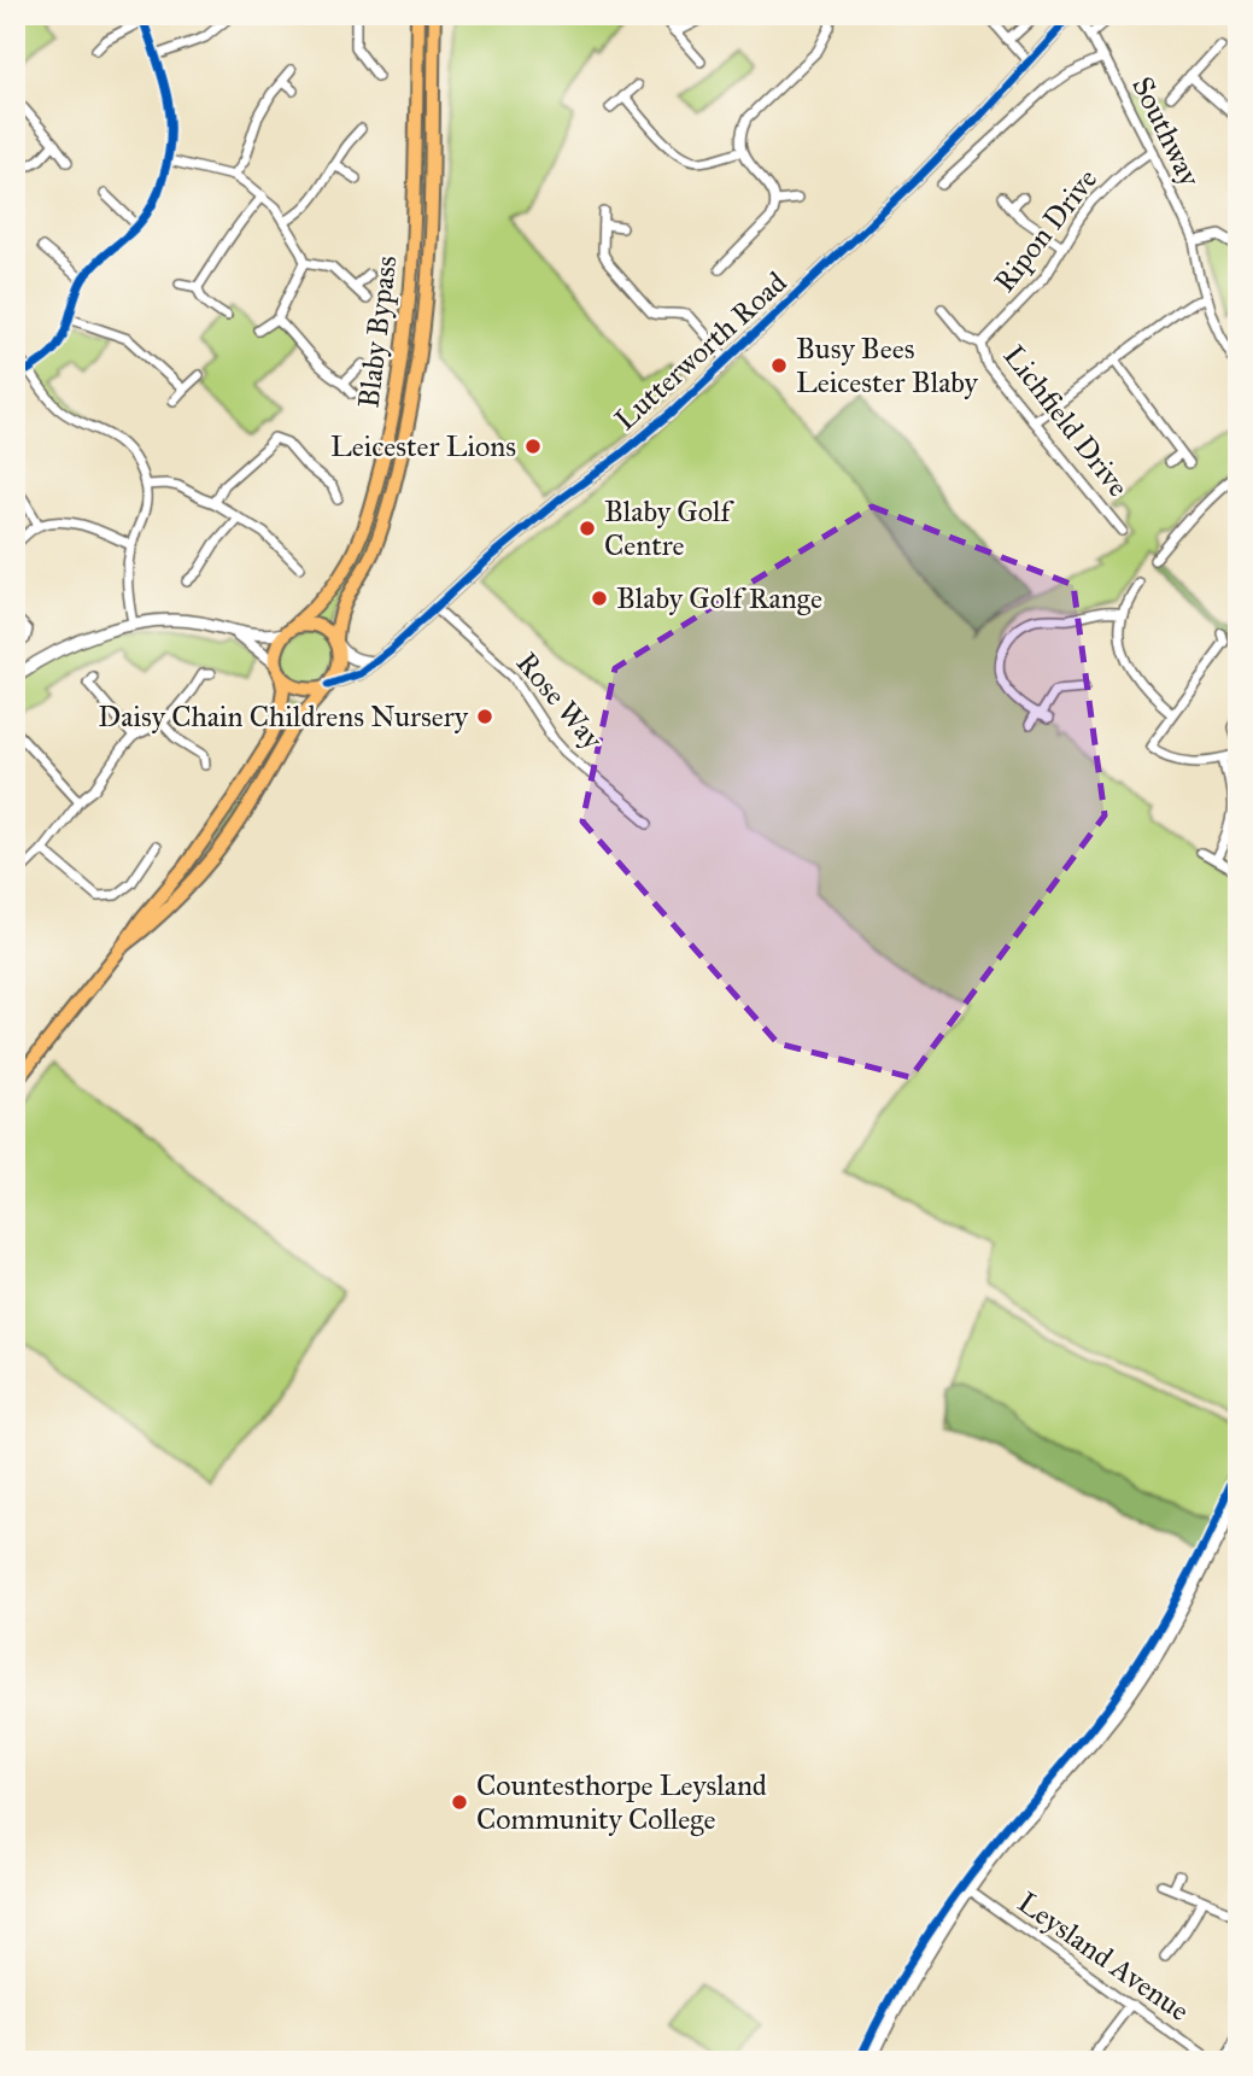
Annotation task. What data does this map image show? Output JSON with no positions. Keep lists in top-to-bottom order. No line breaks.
{"streets":{"main road":["Blaby Bypass"],"street":["Southway","Ripon Drive","Lutterworth Road","Lichfield Drive","Rose Way","Leysland Avenue"]},"crossings":[["Southway","Ripon Drive"],["Southway","Lutterworth Road"],["Ripon Drive","Lichfield Drive"],["Blaby Bypass","Lutterworth Road"],["Lutterworth Road","Rose Way"]],"places":["Busy Bees Leicester Blaby","Leicester Lions","Blaby Golf Centre","Blaby Golf Range","Daisy Chain Childrens Nursery","Countesthorpe Leysland Community College"]}
